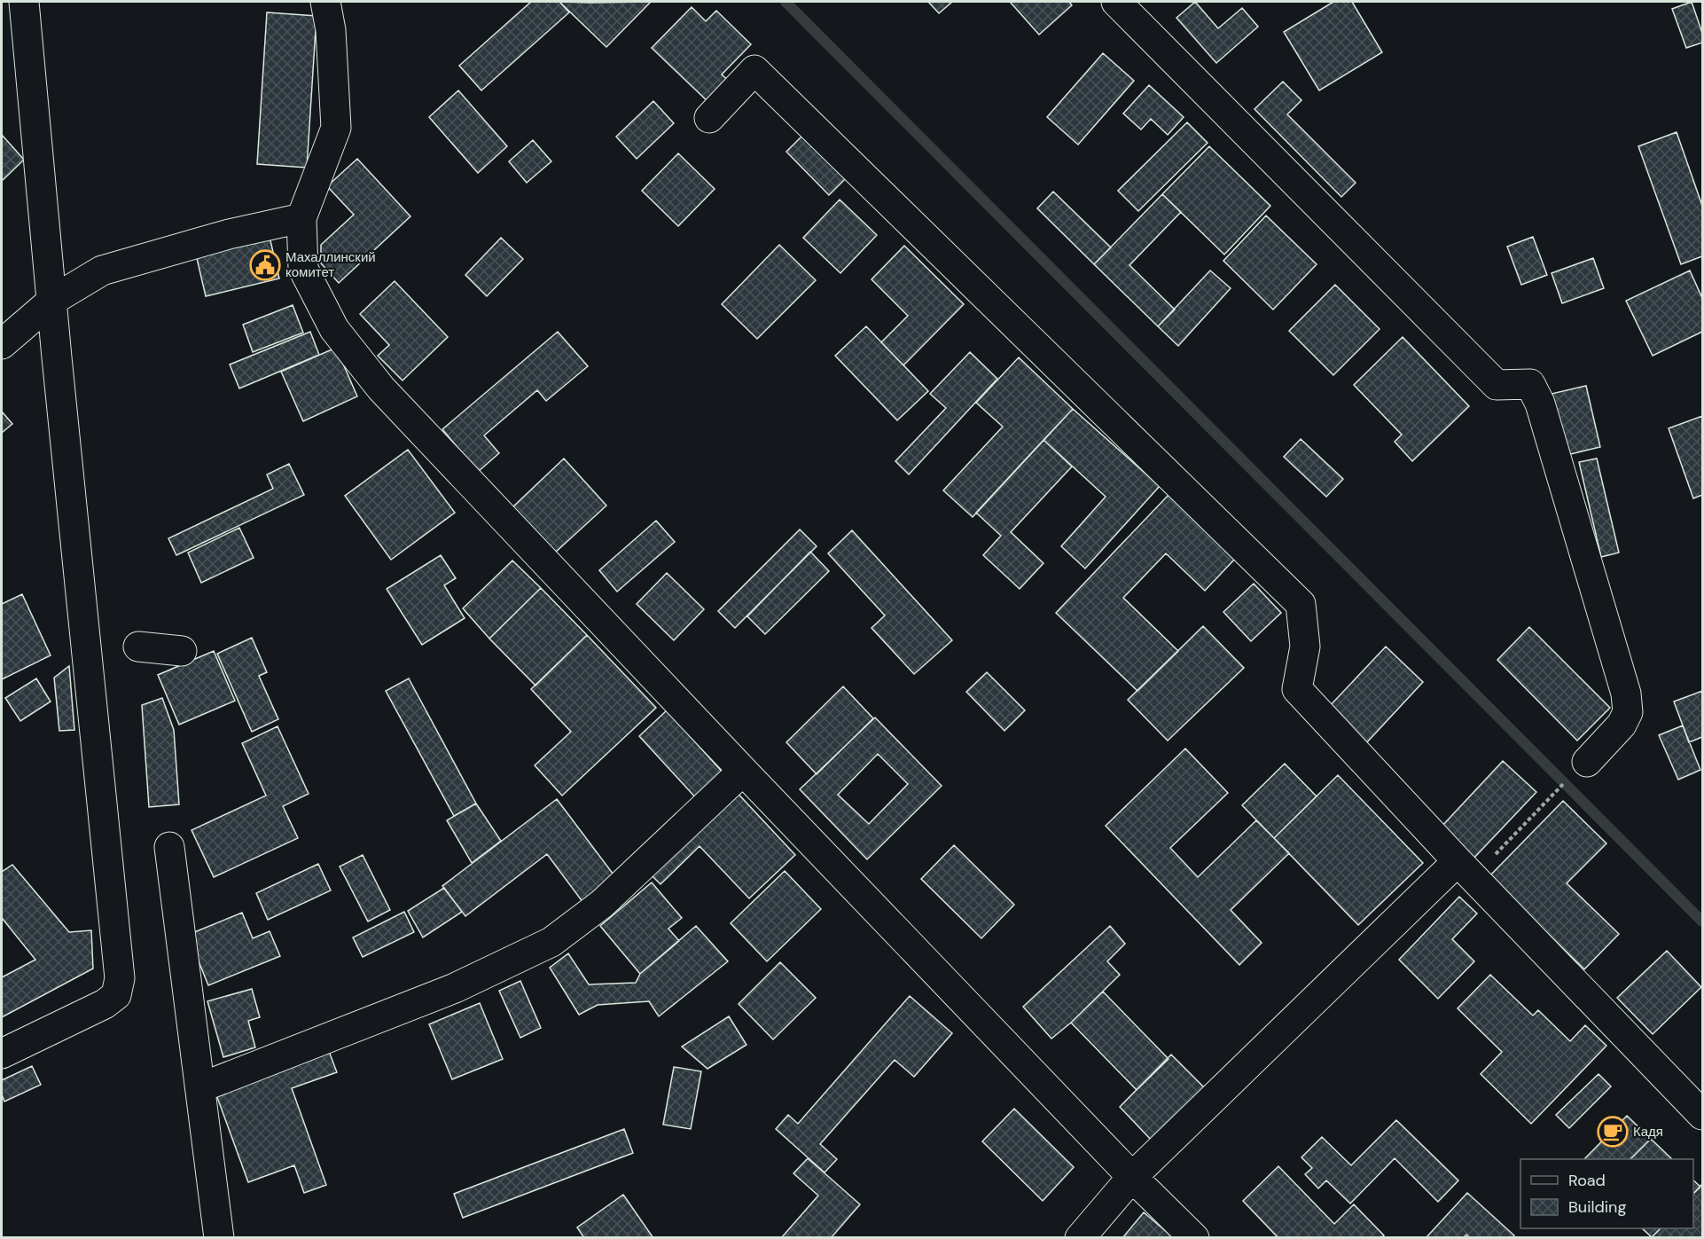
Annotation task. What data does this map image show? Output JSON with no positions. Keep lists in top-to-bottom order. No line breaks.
{"places":{"public building":["Махаллинский комитет"],"cafe":["Кадя"]},"legend":["Road","Building"]}
